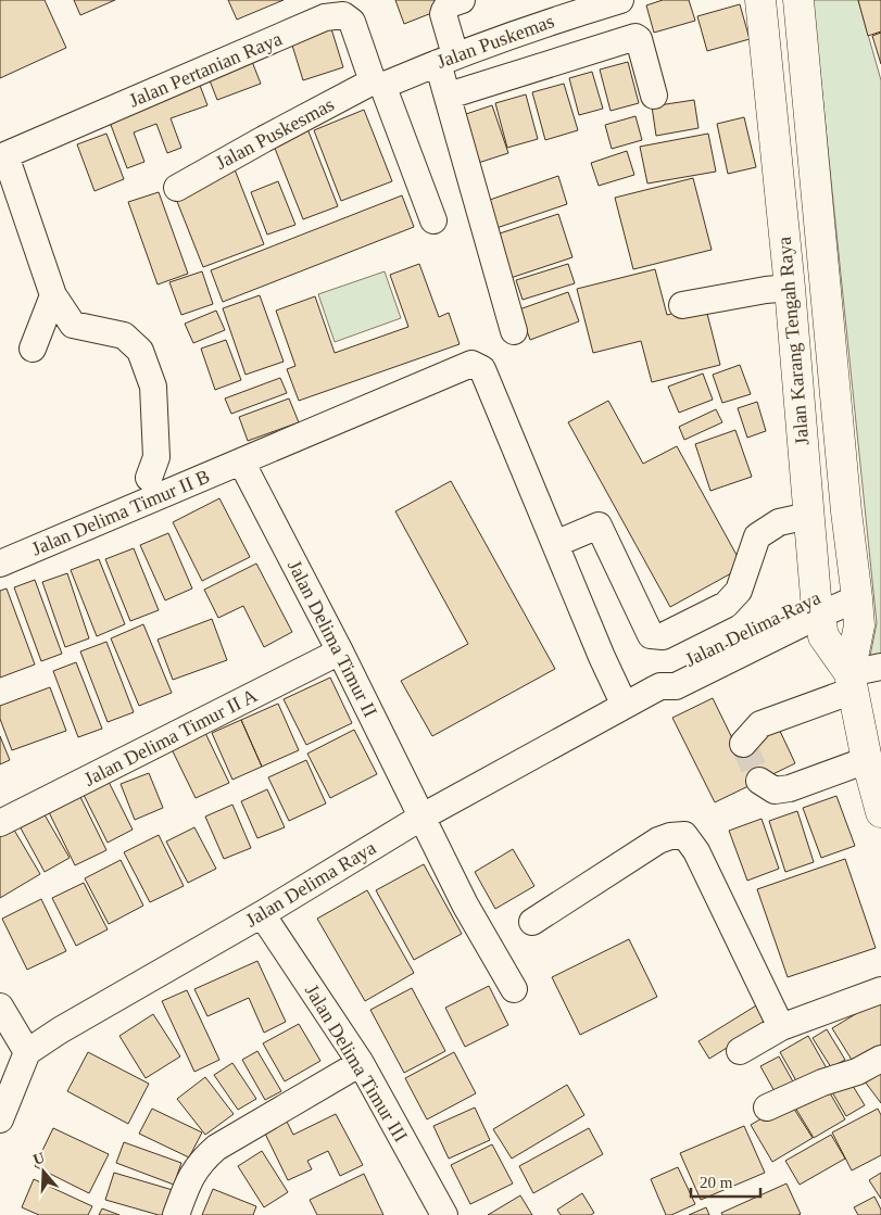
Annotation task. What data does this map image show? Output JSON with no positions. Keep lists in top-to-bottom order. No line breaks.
{"streets":{"main road":["Jalan Karang Tengah Raya"],"street":["Jalan Puskemas","Jalan Pertanian Raya","Jalan Puskesmas","Jalan Delima Timur II B","Jalan Delima Raya","Jalan Delima Timur II","Jalan Delima Timur II A","Jalan Delima Timur III"]},"crossings":[["Jalan Puskemas","Jalan Pertanian Raya"],["Jalan Puskemas","Jalan Puskesmas"],["Jalan Pertanian Raya","Jalan Puskesmas"],["Jalan Karang Tengah Raya","Jalan Delima Raya"],["Jalan Delima Timur II B","Jalan Delima Raya"],["Jalan Delima Timur II B","Jalan Delima Timur II"],["Jalan Delima Raya","Jalan Delima Timur II"],["Jalan Delima Raya","Jalan Delima Timur III"],["Jalan Delima Timur II","Jalan Delima Timur II A"]],"scale_bar":"20 m","north":"top"}
